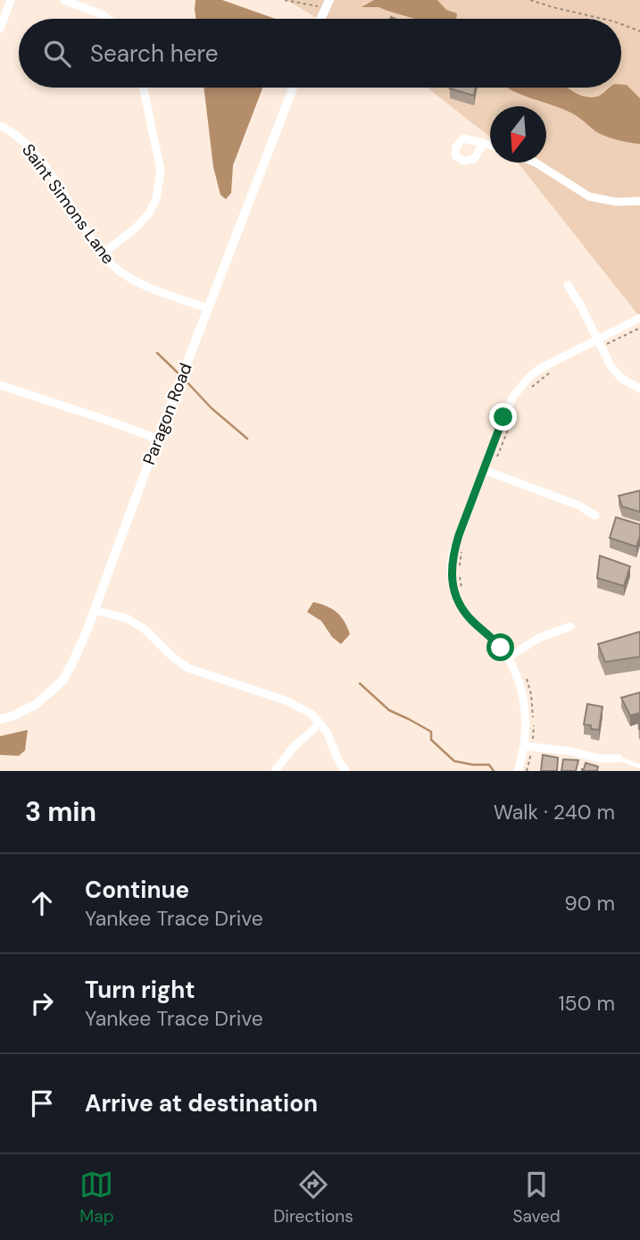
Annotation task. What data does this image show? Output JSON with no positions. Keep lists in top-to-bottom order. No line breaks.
{"streets":{"street":["Saint Simons Lane","Paragon Road"]},"crossings":[["Saint Simons Lane","Paragon Road"]],"north":"bottom","page":{"search":"Search here","heading":["3 min","Walk · 240 m"],"list":[["Continue","Yankee Trace Drive","90 m"],["Turn right","Yankee Trace Drive","150 m"],"Arrive at destination"],"nav":["Map","Directions","Saved"]}}
